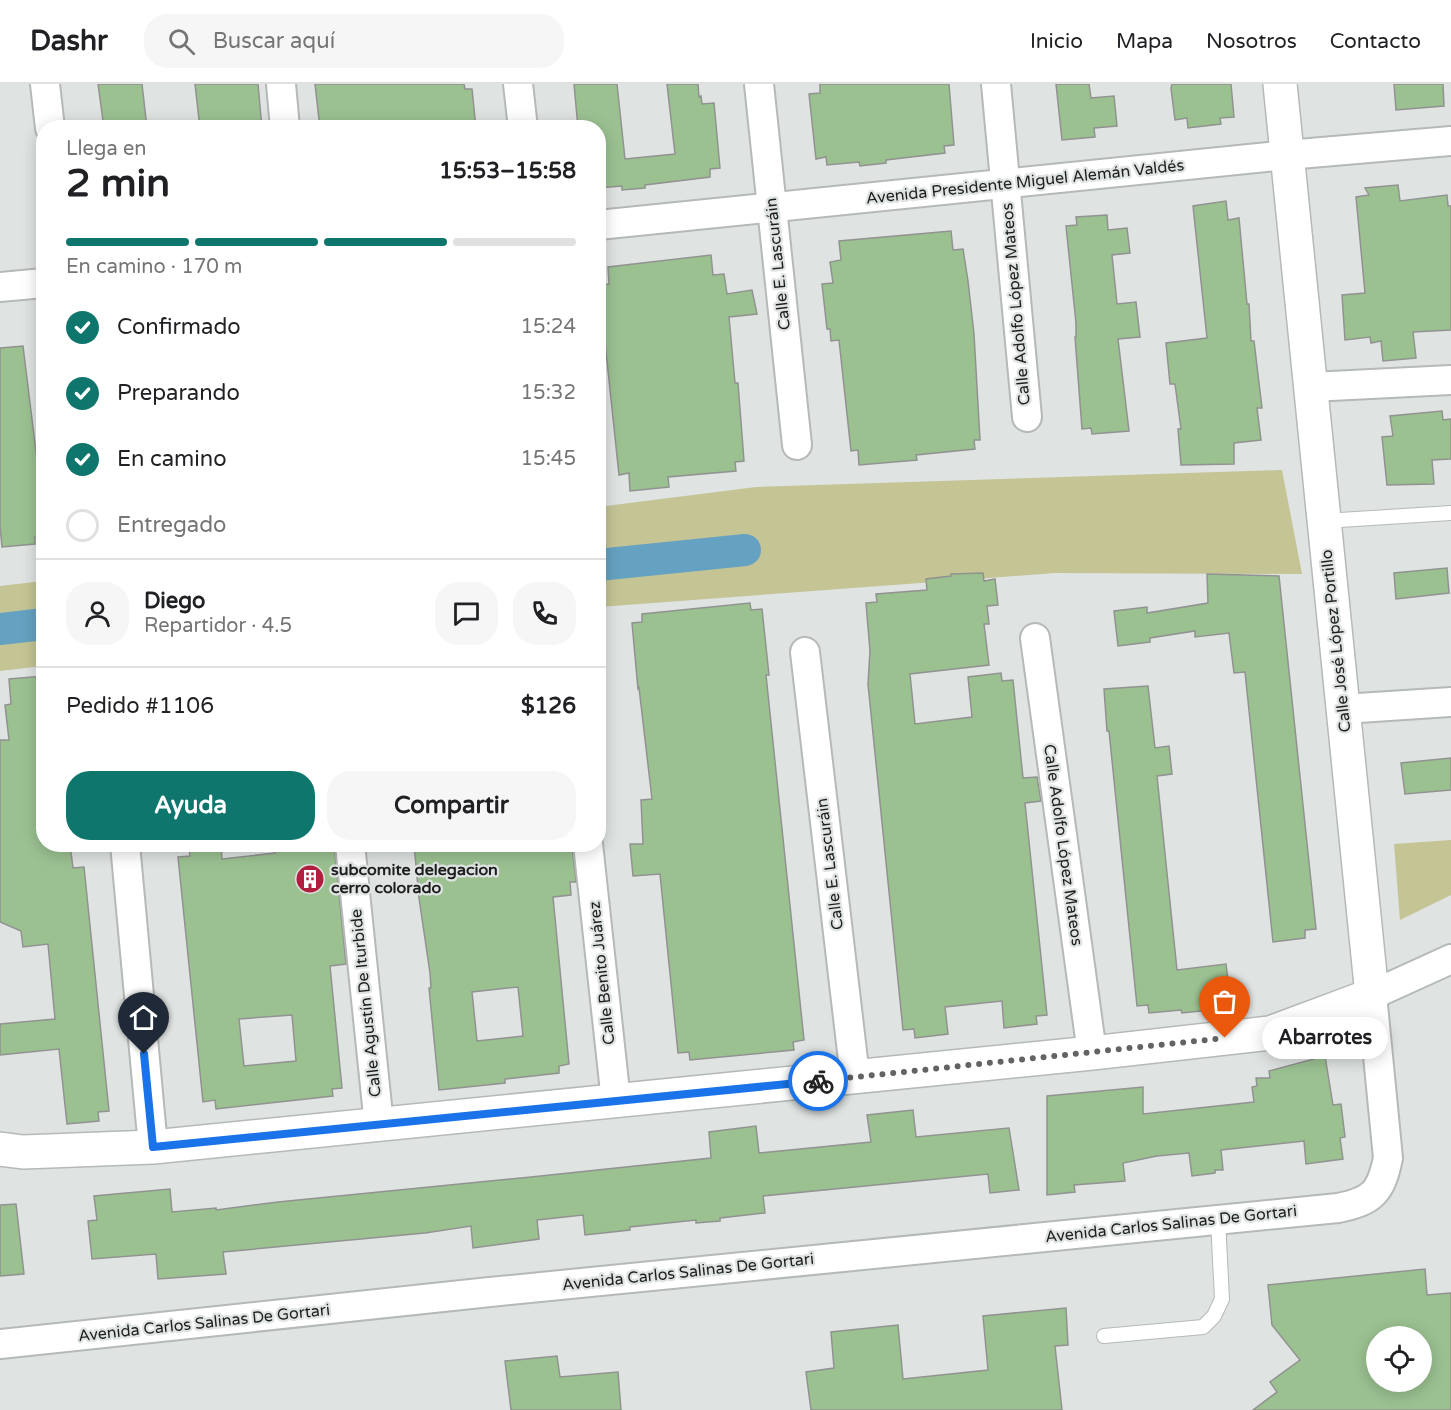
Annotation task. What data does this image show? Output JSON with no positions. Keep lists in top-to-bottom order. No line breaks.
{"streets":{"street":["Avenida Presidente Miguel Alemán Valdés","Calle E. Lascuráin","Calle Adolfo López Mateos","Calle José López Portillo","Calle Benito Juárez","Calle Agustín De Iturbide","Avenida Carlos Salinas De Gortari"]},"crossings":[["Avenida Presidente Miguel Alemán Valdés","Calle E. Lascuráin"],["Avenida Presidente Miguel Alemán Valdés","Calle Adolfo López Mateos"],["Avenida Presidente Miguel Alemán Valdés","Calle José López Portillo"],["Calle José López Portillo","Avenida Carlos Salinas De Gortari"]],"places":{"building":["subcomite delegacion cerro colorado"],"other":["Abarrotes"]},"page":{"header":"Dashr","search":"Buscar aquí","nav":["Inicio","Mapa","Nosotros","Contacto"],"heading":["2 min","Llega en","15:53–15:58"],"panel":["Diego","Repartidor · 4.5","Pedido #1106","$126"],"bar":"En camino · 170 m","list":[["Confirmado","15:24"],["Preparando","15:32"],["En camino","15:45"],"Entregado"],"buttons":["Ayuda","Compartir"],"bubble":"Abarrotes"}}
